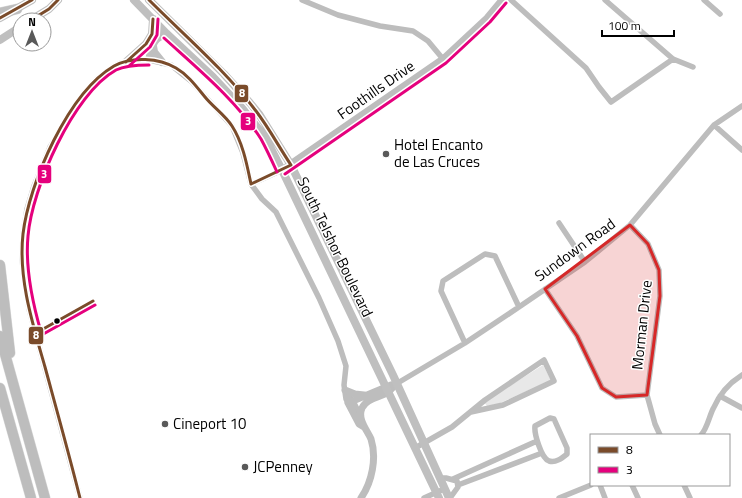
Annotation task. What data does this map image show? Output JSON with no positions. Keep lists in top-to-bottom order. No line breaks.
{"streets":{"main road":["South Telshor Boulevard"],"street":["Foothills Drive","Sundown Road","Morman Drive"]},"crossings":[["Foothills Drive","South Telshor Boulevard"],["South Telshor Boulevard","Sundown Road"],["Sundown Road","Morman Drive"]],"places":["Hotel Encanto de Las Cruces","Cineport 10","JCPenney"],"lines":["transit line 8","transit line 3"],"legend":["8","3"],"scale_bar":"100 m","north":"top"}
